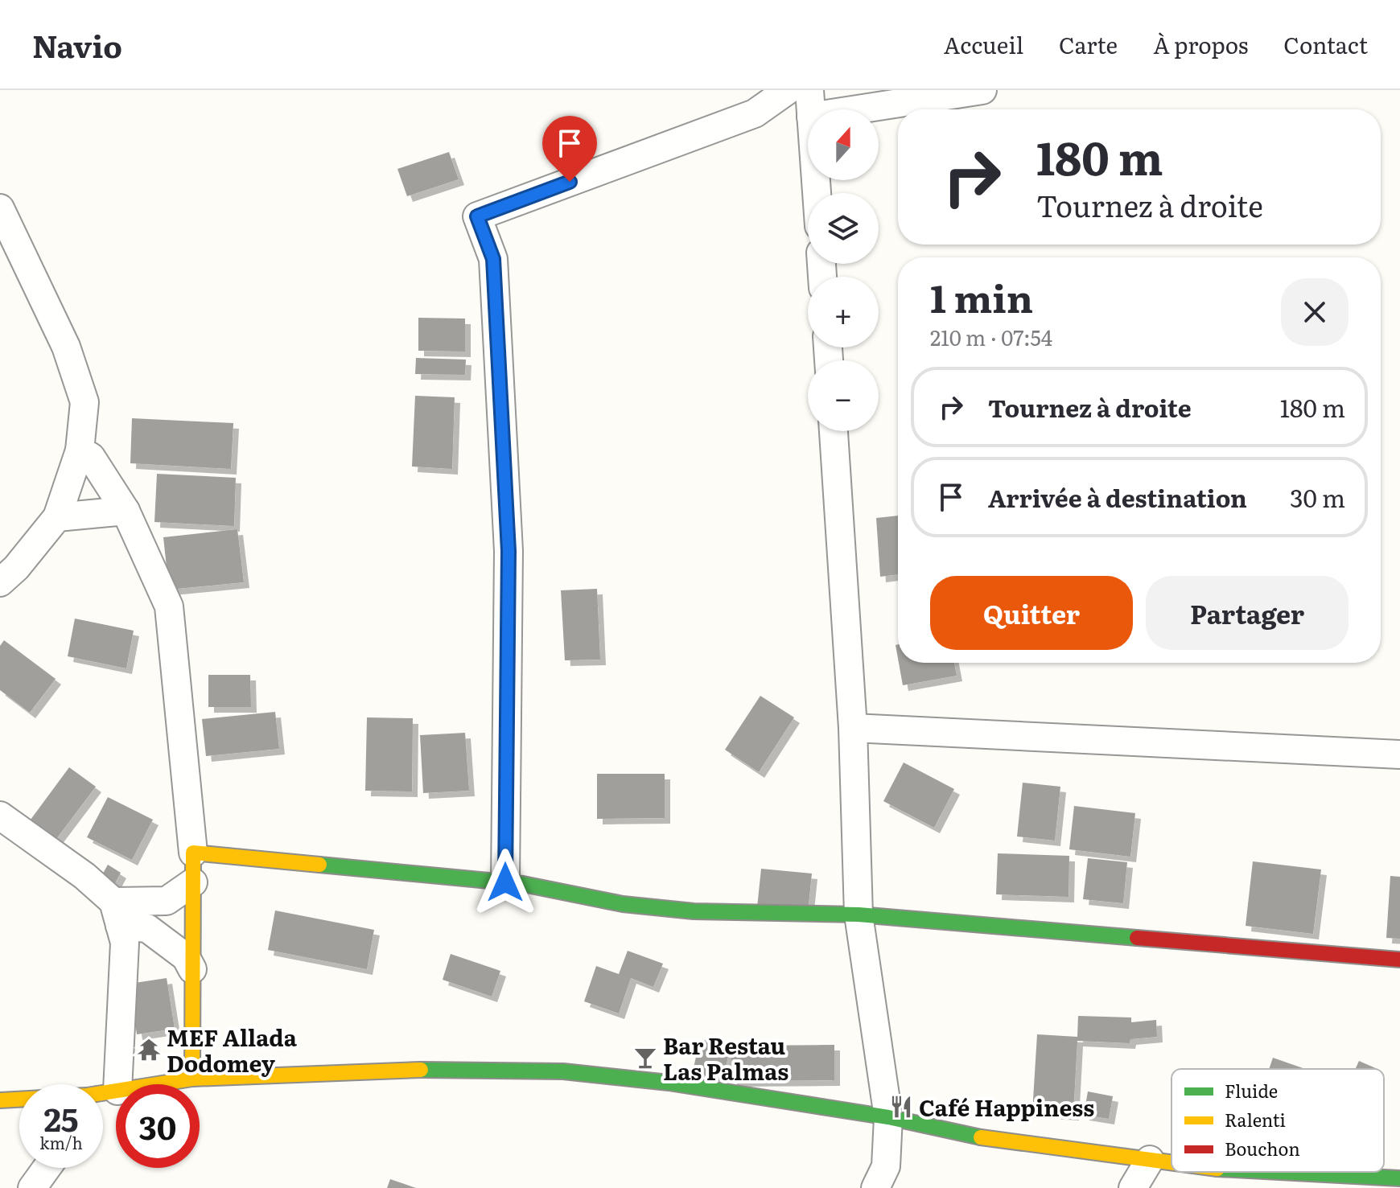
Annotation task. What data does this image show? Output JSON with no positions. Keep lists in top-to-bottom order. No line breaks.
{"places":{"temple":["MEF Allada Dodomey"],"bar":["Bar Restau Las Palmas"],"restaurant":["Café Happiness"]},"legend":["Fluide","Ralenti","Bouchon"],"north":"top","page":{"header":"Navio","nav":["Accueil","Carte","À propos","Contact"],"map_buttons":["+","−"],"turn":["180 m","Tournez à droite"],"heading":["1 min","210 m · 07:54"],"list":[{"name":"Tournez à droite","value":"180 m"},{"name":"Arrivée à destination","value":"30 m"}],"buttons":["Quitter","Partager"],"speed":"25 km/h","limit":"30"}}
